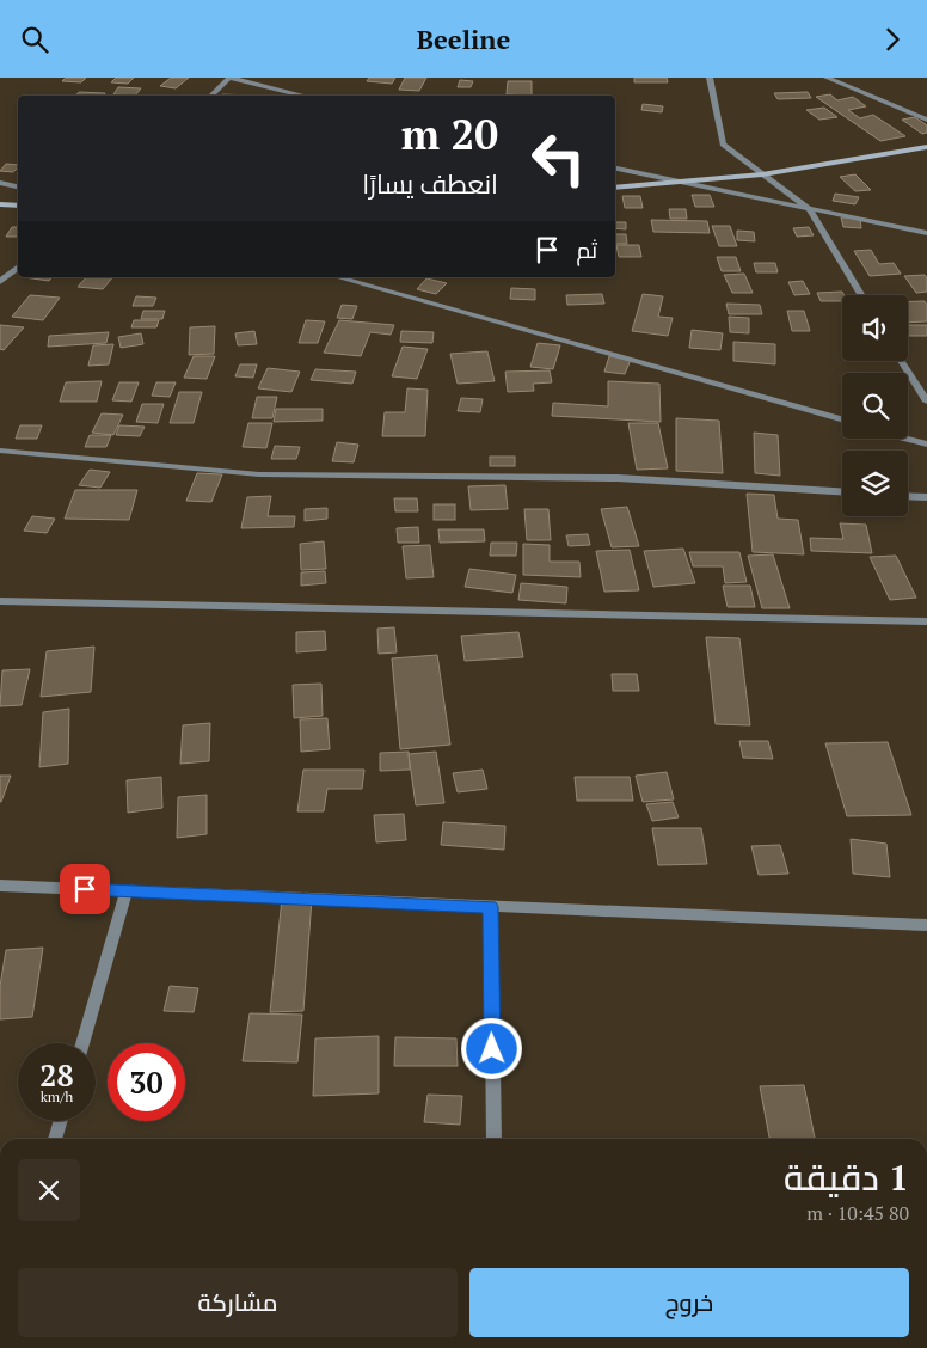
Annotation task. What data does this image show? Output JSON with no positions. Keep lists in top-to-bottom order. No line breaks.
{"page":{"header":"Beeline","turn":["20 m","انعطف يسارًا"],"then":"ثم","speed":"28 km/h","limit":"30","heading":["1 دقيقة","80 m · 10:45"],"buttons":["خروج","مشاركة"]}}
